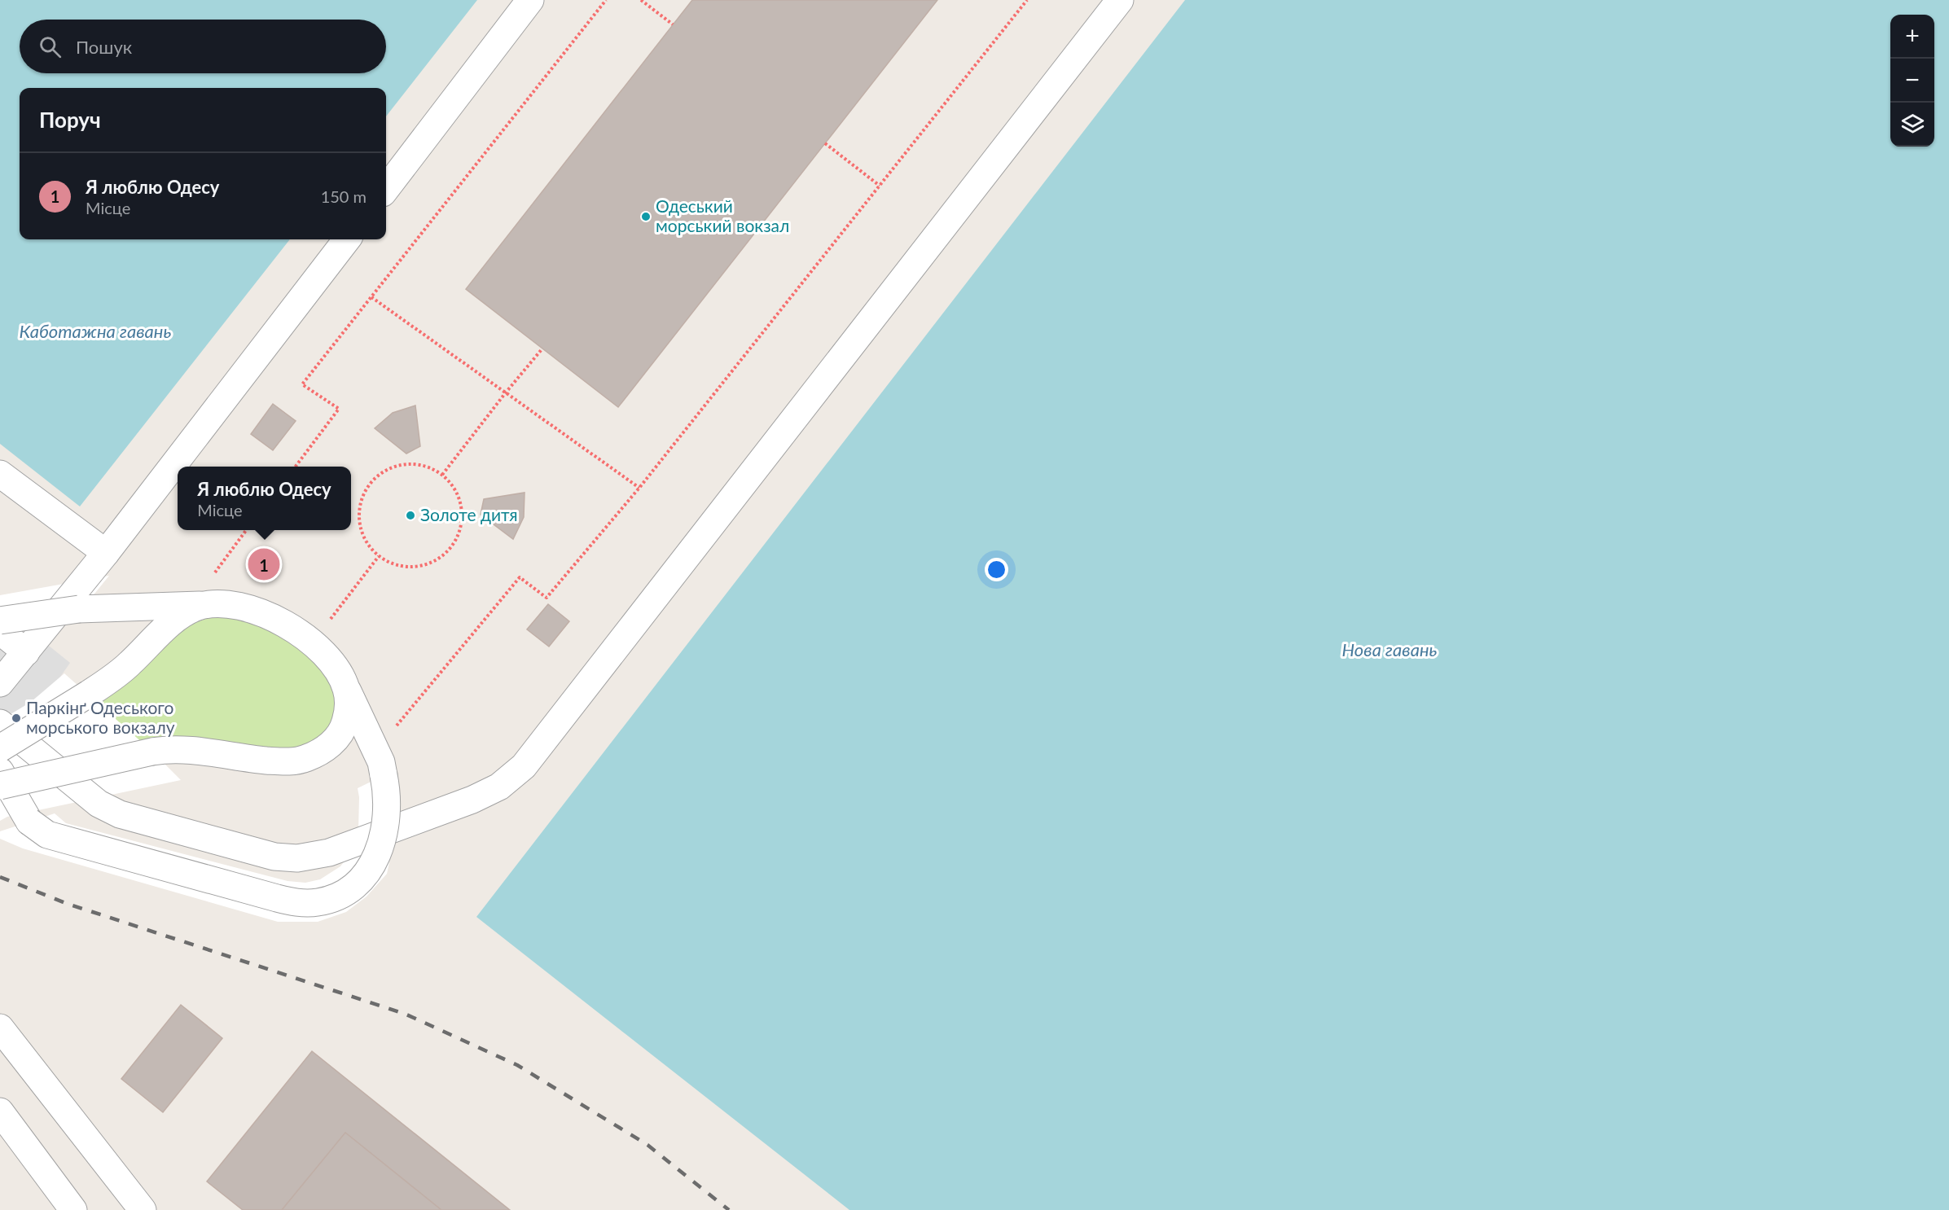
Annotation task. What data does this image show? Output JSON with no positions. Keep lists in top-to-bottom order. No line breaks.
{"water":["Каботажна гавань","Нова гавань"],"places":["Одеський морський вокзал","Золоте дитя","Паркінґ Одеського морського вокзалу"],"page":{"map_buttons":["+","−"],"search":"Пошук","heading":"Поруч","list":[{"mark":"1","name":"Я люблю Одесу","note":"Місце","value":"150 m"}],"popup":["Я люблю Одесу","Місце"],"pins":"1"}}
